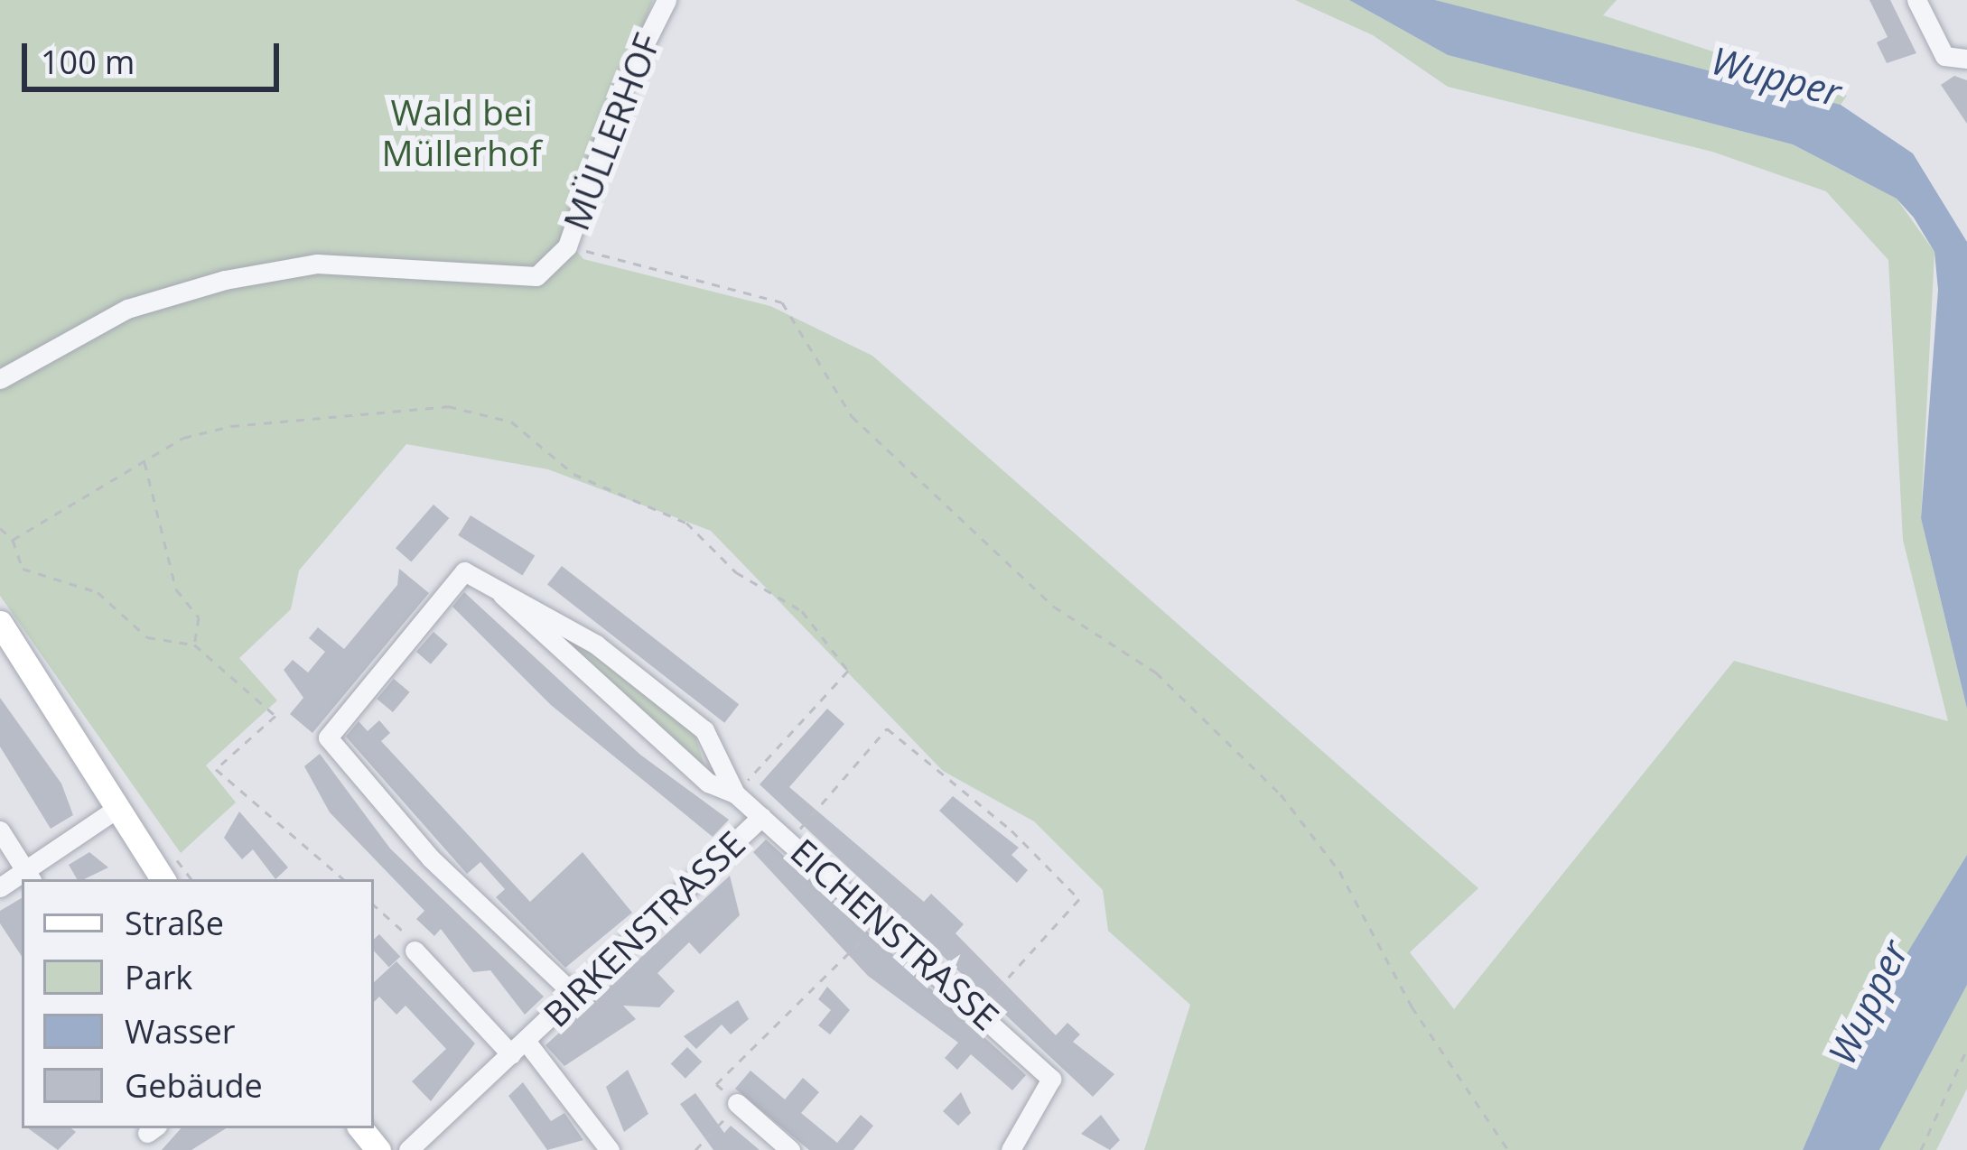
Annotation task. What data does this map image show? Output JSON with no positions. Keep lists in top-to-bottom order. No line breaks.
{"streets":{"street":["MÜLLERHOF","BIRKENSTRASSE","EICHENSTRASSE"]},"crossings":[["BIRKENSTRASSE","EICHENSTRASSE"]],"water":["Wupper"],"parks":["Wald bei Müllerhof"],"legend":["Straße","Park","Wasser","Gebäude"],"scale_bar":"100 m"}
